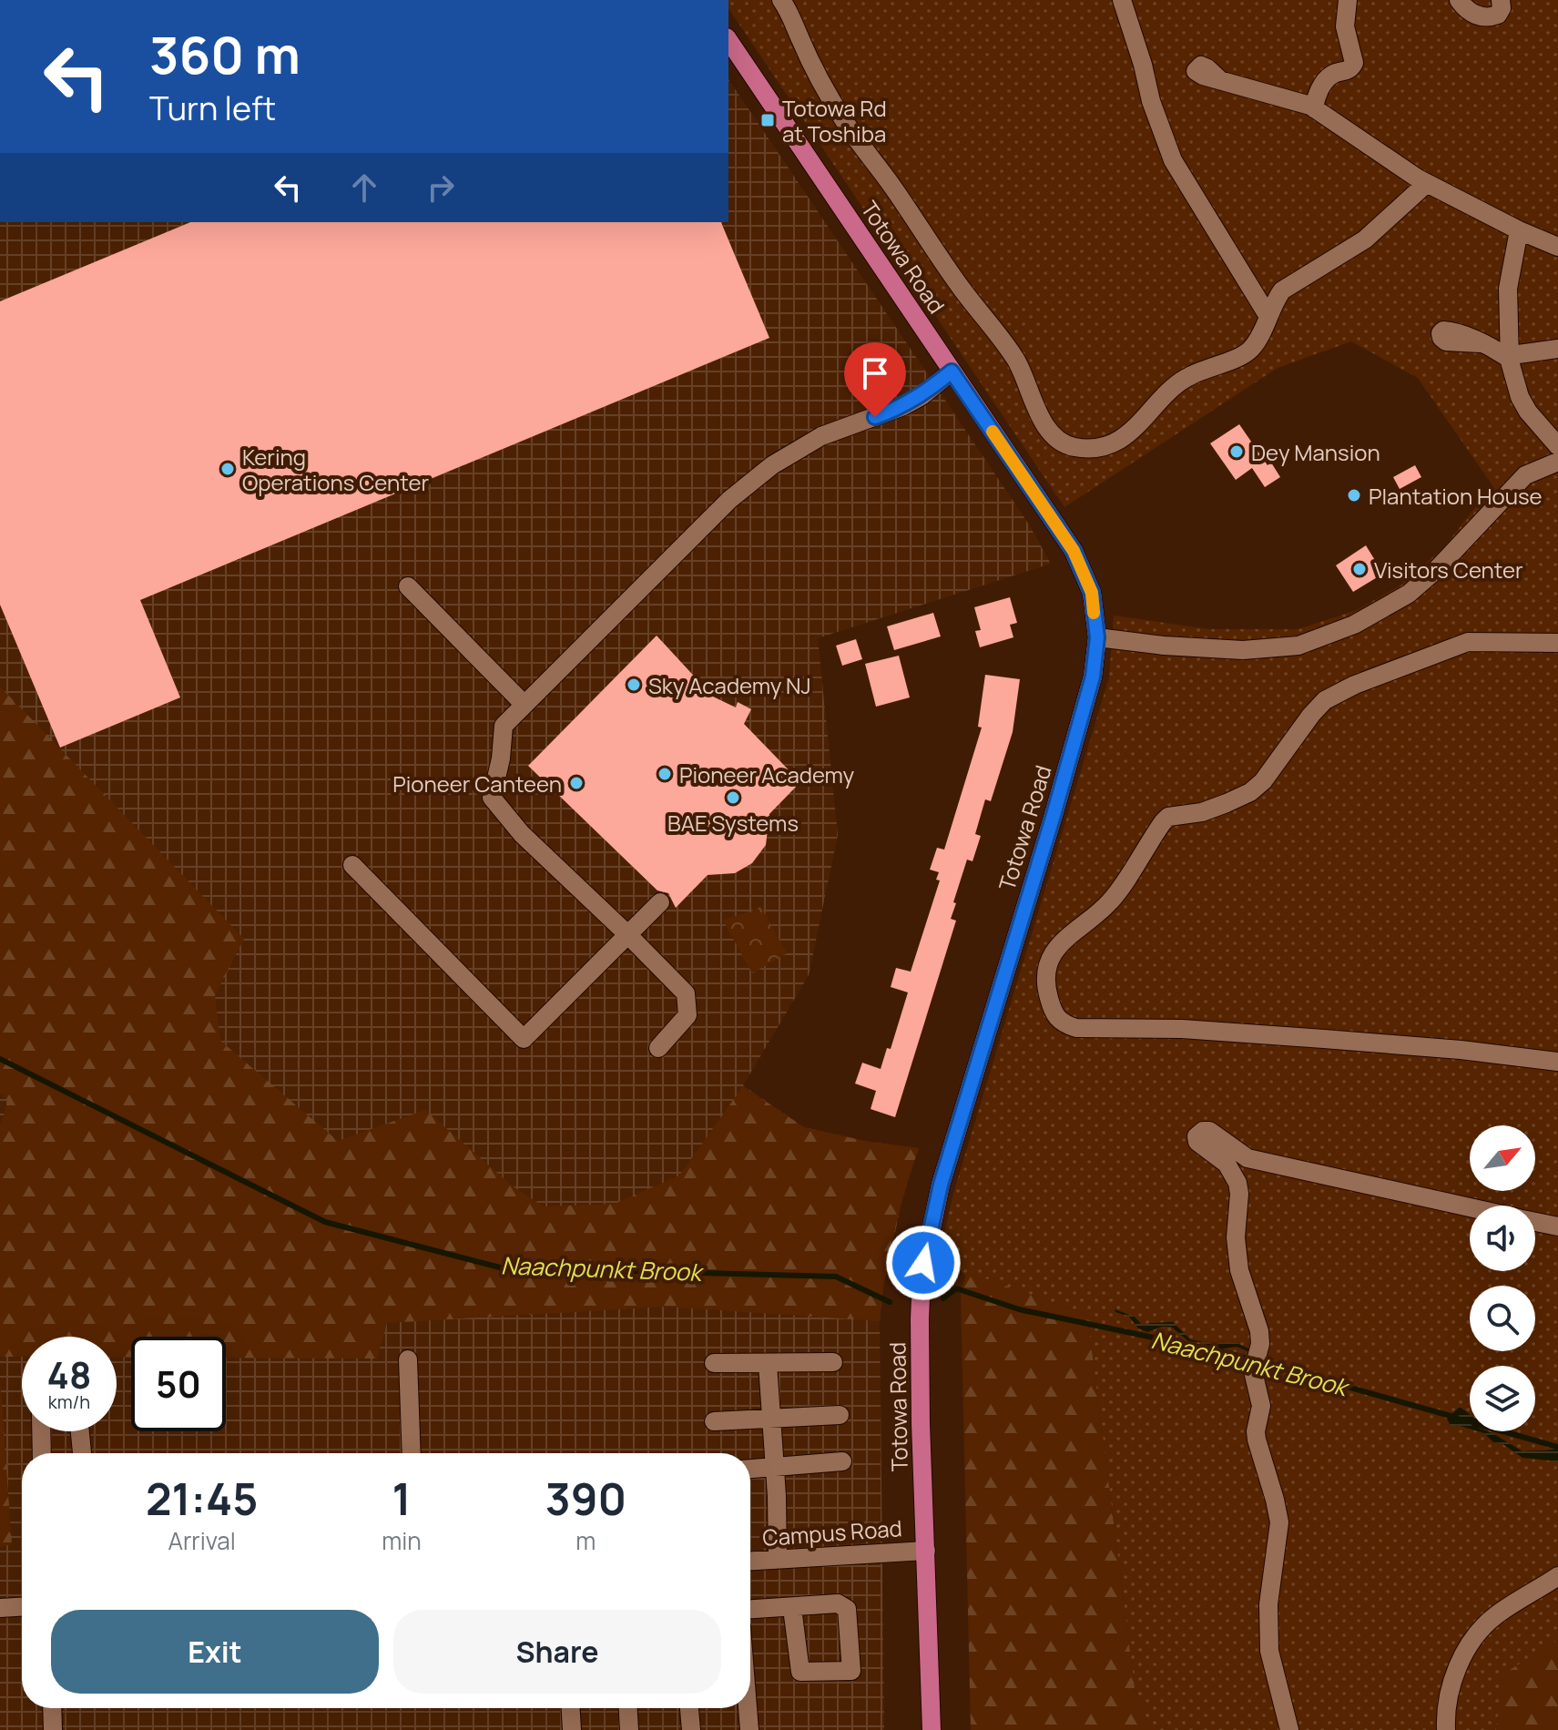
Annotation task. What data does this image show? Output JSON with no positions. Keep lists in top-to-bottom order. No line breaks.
{"streets":{"main road":["Totowa Road"],"street":["Campus Road"]},"crossings":[["Totowa Road","Campus Road"]],"water":["Naachpunkt Brook"],"places":{"transit":["Totowa Rd at Toshiba"],"other":["Dey Mansion","Kering Operations Center","Plantation House","Visitors Center","Sky Academy NJ","Pioneer Academy","Pioneer Canteen","BAE Systems"]},"north":"top right","page":{"turn":["360 m","Turn left"],"speed":"48 km/h","limit":"50","eta":["21:45","Arrival","1","min","390","m"],"buttons":["Exit","Share"]}}
